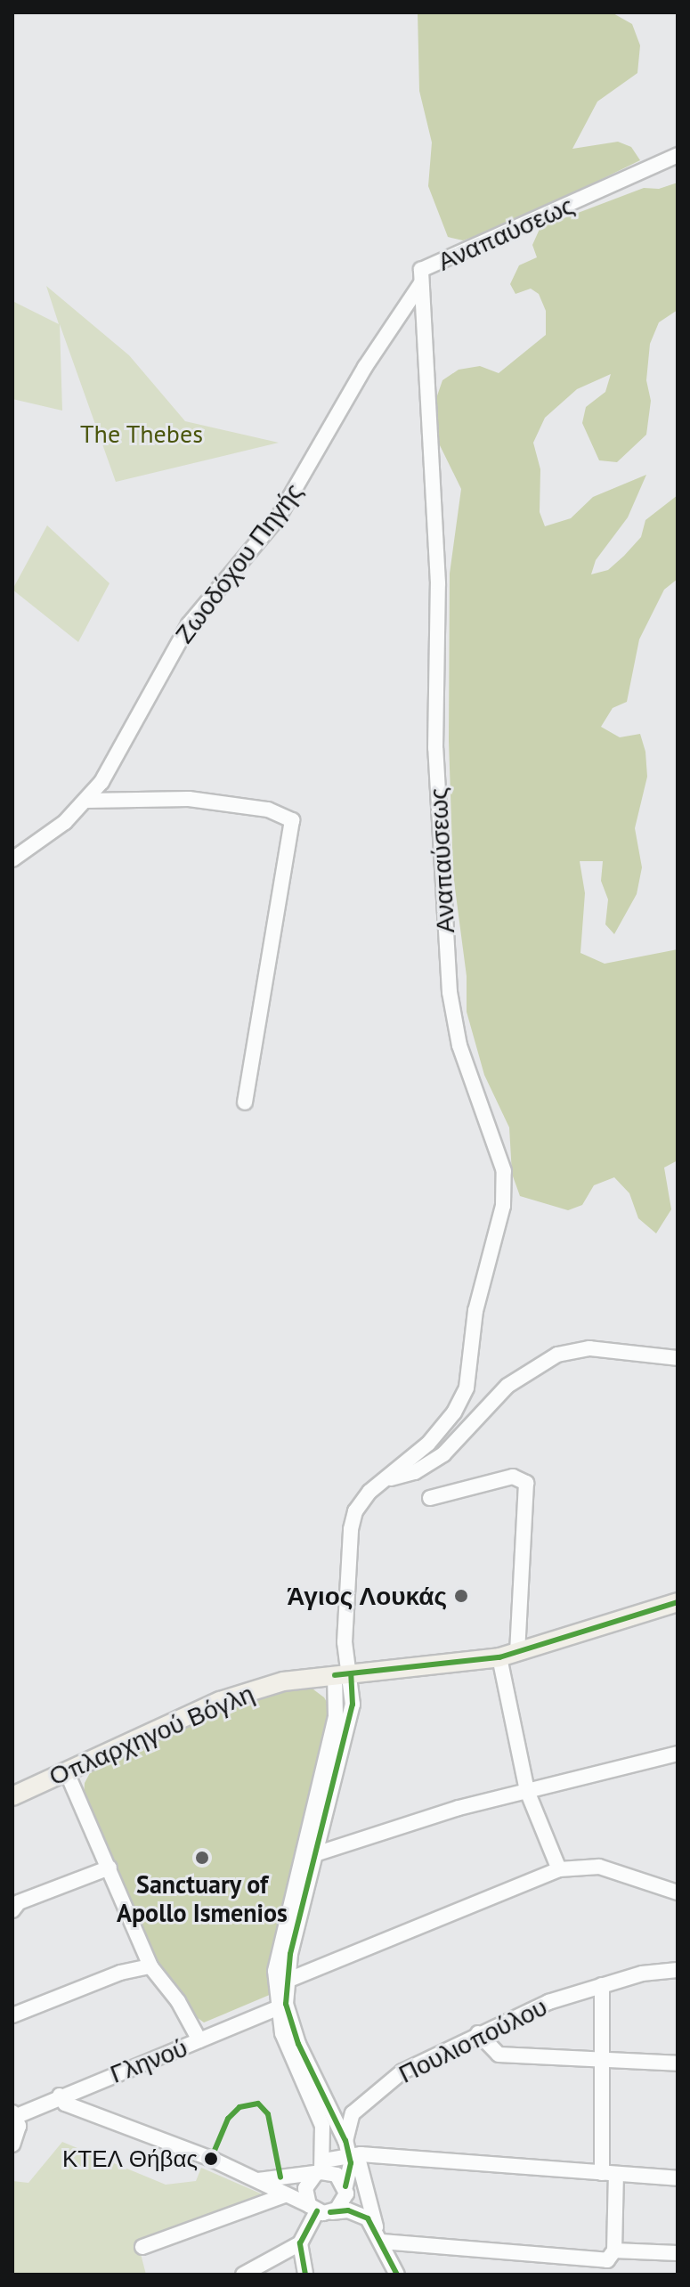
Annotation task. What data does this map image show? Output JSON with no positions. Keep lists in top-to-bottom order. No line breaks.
{"streets":{"main road":["Οπλαρχηγού Βόγλη"],"street":["Αναπαύσεως","Ζωοδόχου Πηγής","Πουλιοπούλου","Γληνού"]},"crossings":[["Αναπαύσεως","Ζωοδόχου Πηγής"],["Αναπαύσεως","Οπλαρχηγού Βόγλη"]],"parks":["The Thebes"],"places":["Άγιος Λουκάς","Sanctuary of Apollo Ismenios","ΚΤΕΛ Θήβας"],"lines":["transit line ΚΤΕΛ"]}
